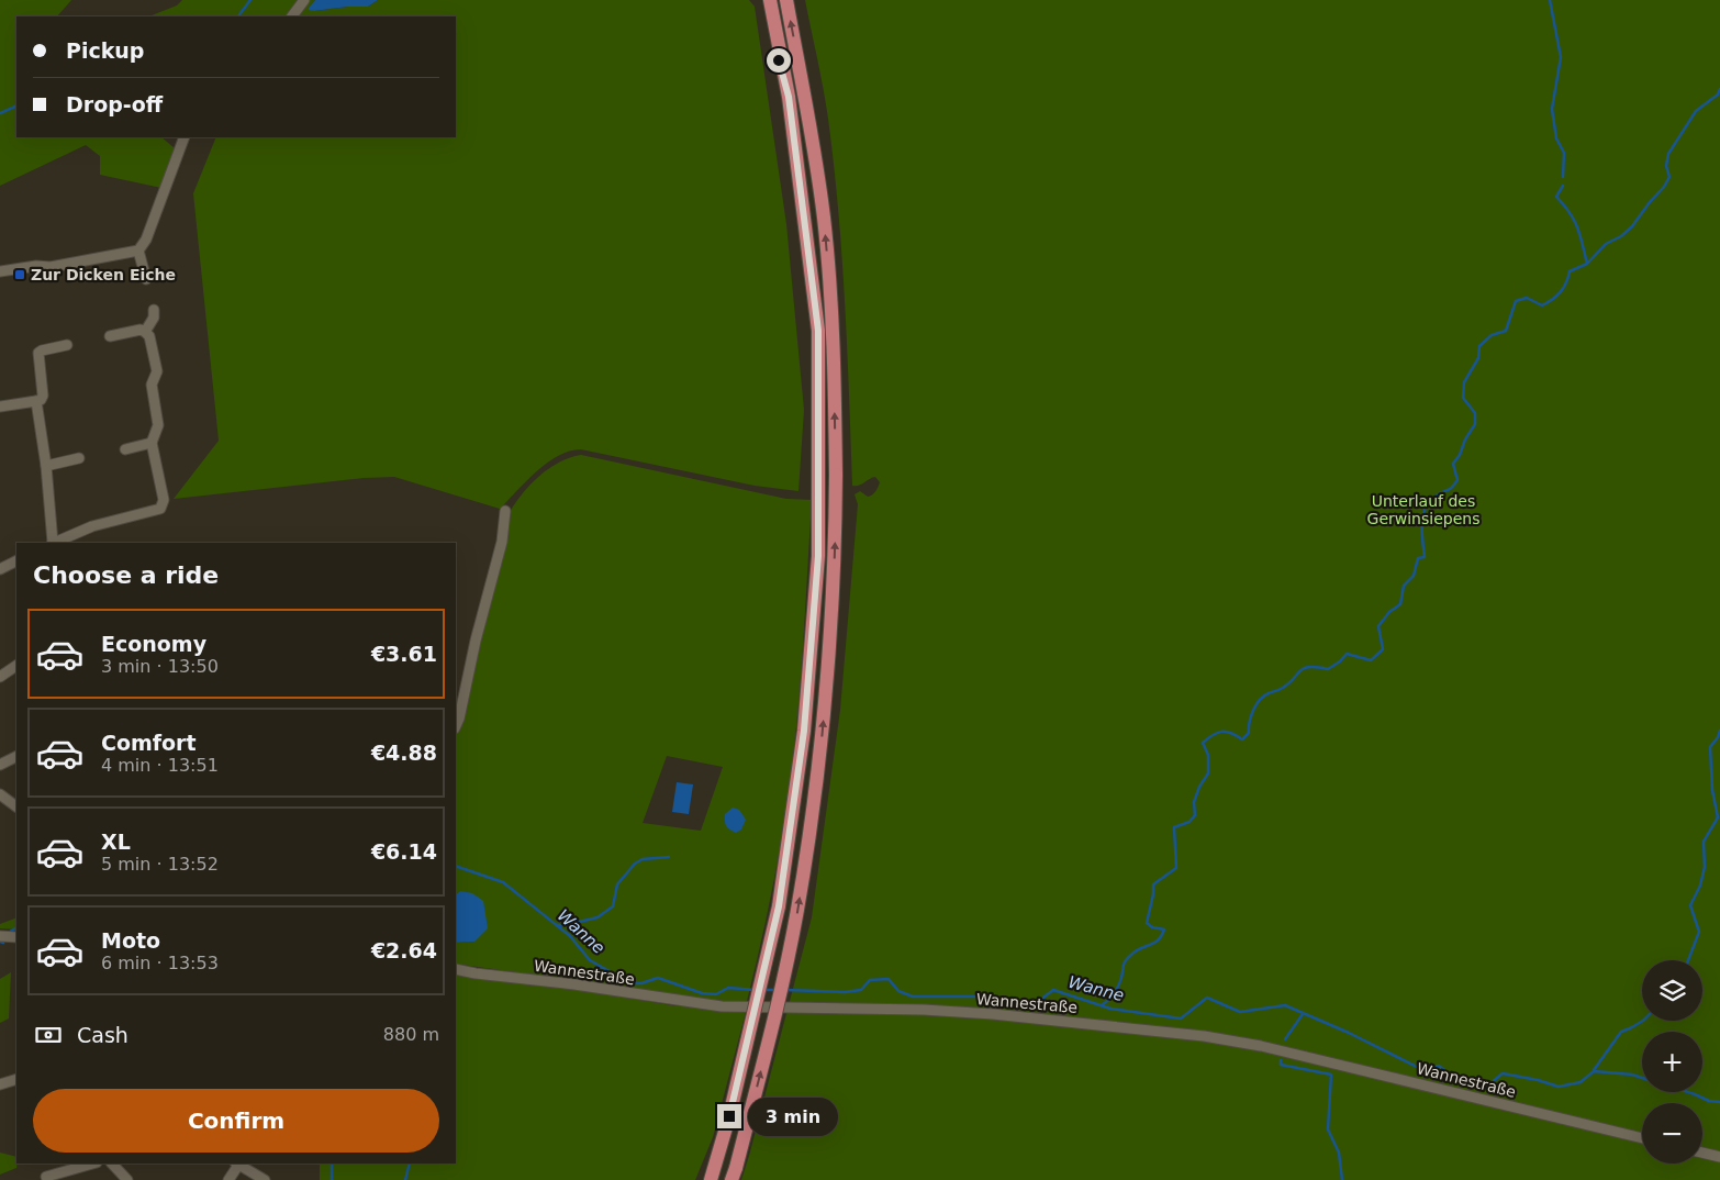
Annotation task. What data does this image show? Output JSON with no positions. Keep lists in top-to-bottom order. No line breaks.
{"streets":{"street":["Wannestraße"]},"water":["Wanne"],"parks":["Unterlauf des Gerwinsiepens"],"places":{"transit":["Zur Dicken Eiche"]},"page":{"banner":["Pickup","Drop-off"],"heading":"Choose a ride","list":[{"name":"Economy","note":"3 min · 13:50","value":"€3.61"},{"name":"Comfort","note":"4 min · 13:51","value":"€4.88"},{"name":"XL","note":"5 min · 13:52","value":"€6.14"},{"name":"Moto","note":"6 min · 13:53","value":"€2.64"}],"map_buttons":["+","−"],"pay":["Cash","880 m"],"buttons":"Confirm","bubble":"3 min"}}
